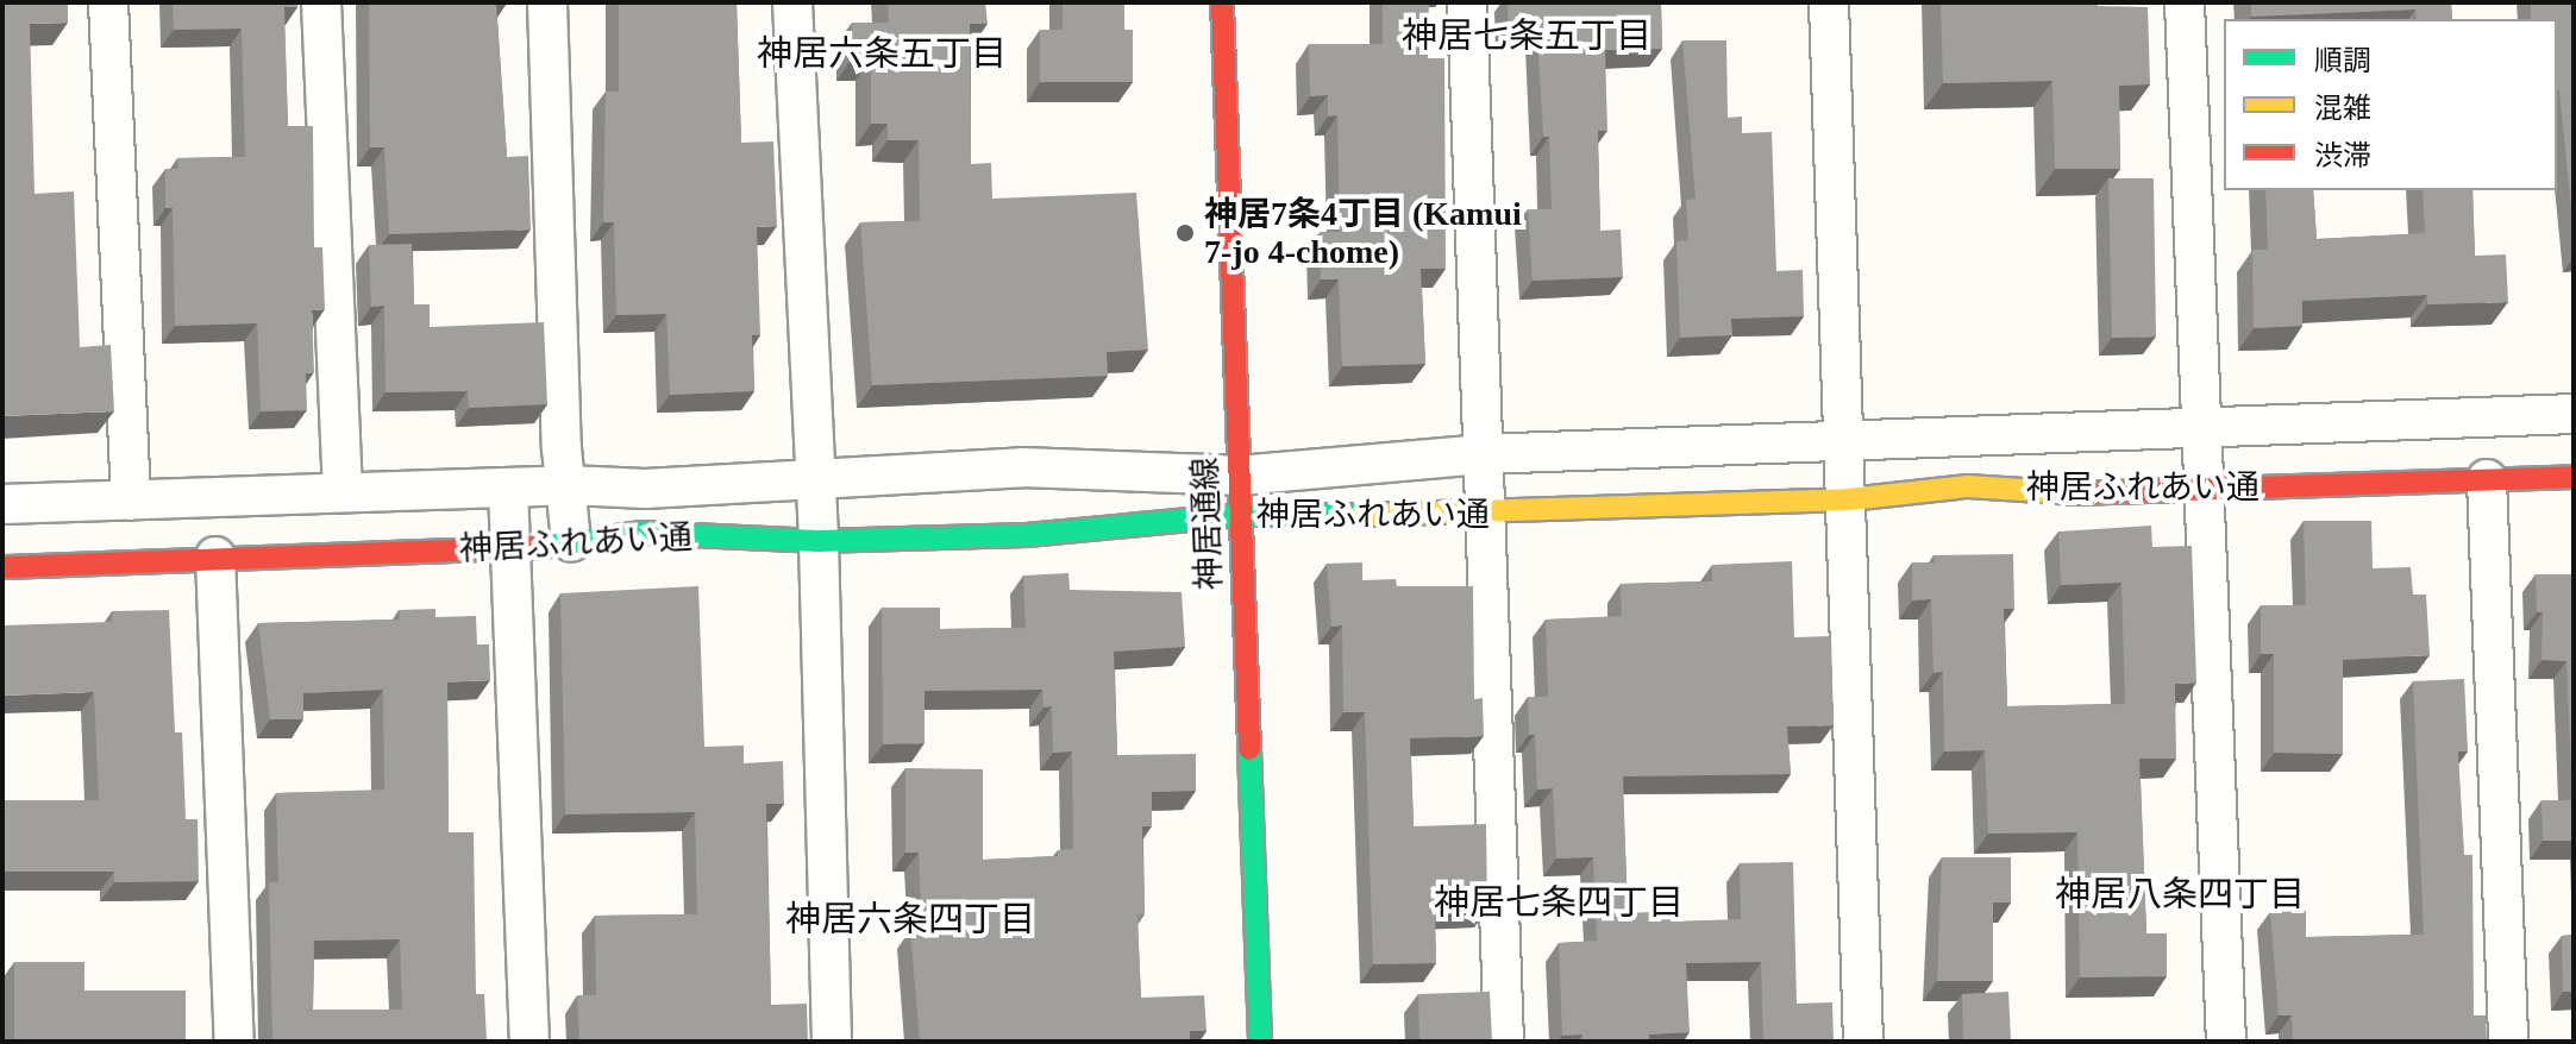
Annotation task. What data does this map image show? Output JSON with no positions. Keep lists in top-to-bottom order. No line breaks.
{"streets":{"street":["神居ふれあい通","神居通線"]},"crossings":[["神居ふれあい通","神居通線"]],"districts":["神居七条五丁目","神居六条五丁目","神居八条四丁目","神居七条四丁目","神居六条四丁目"],"places":["神居7条4丁目 (Kamui 7-jo 4-chome)"],"legend":["順調","混雑","渋滞"]}
